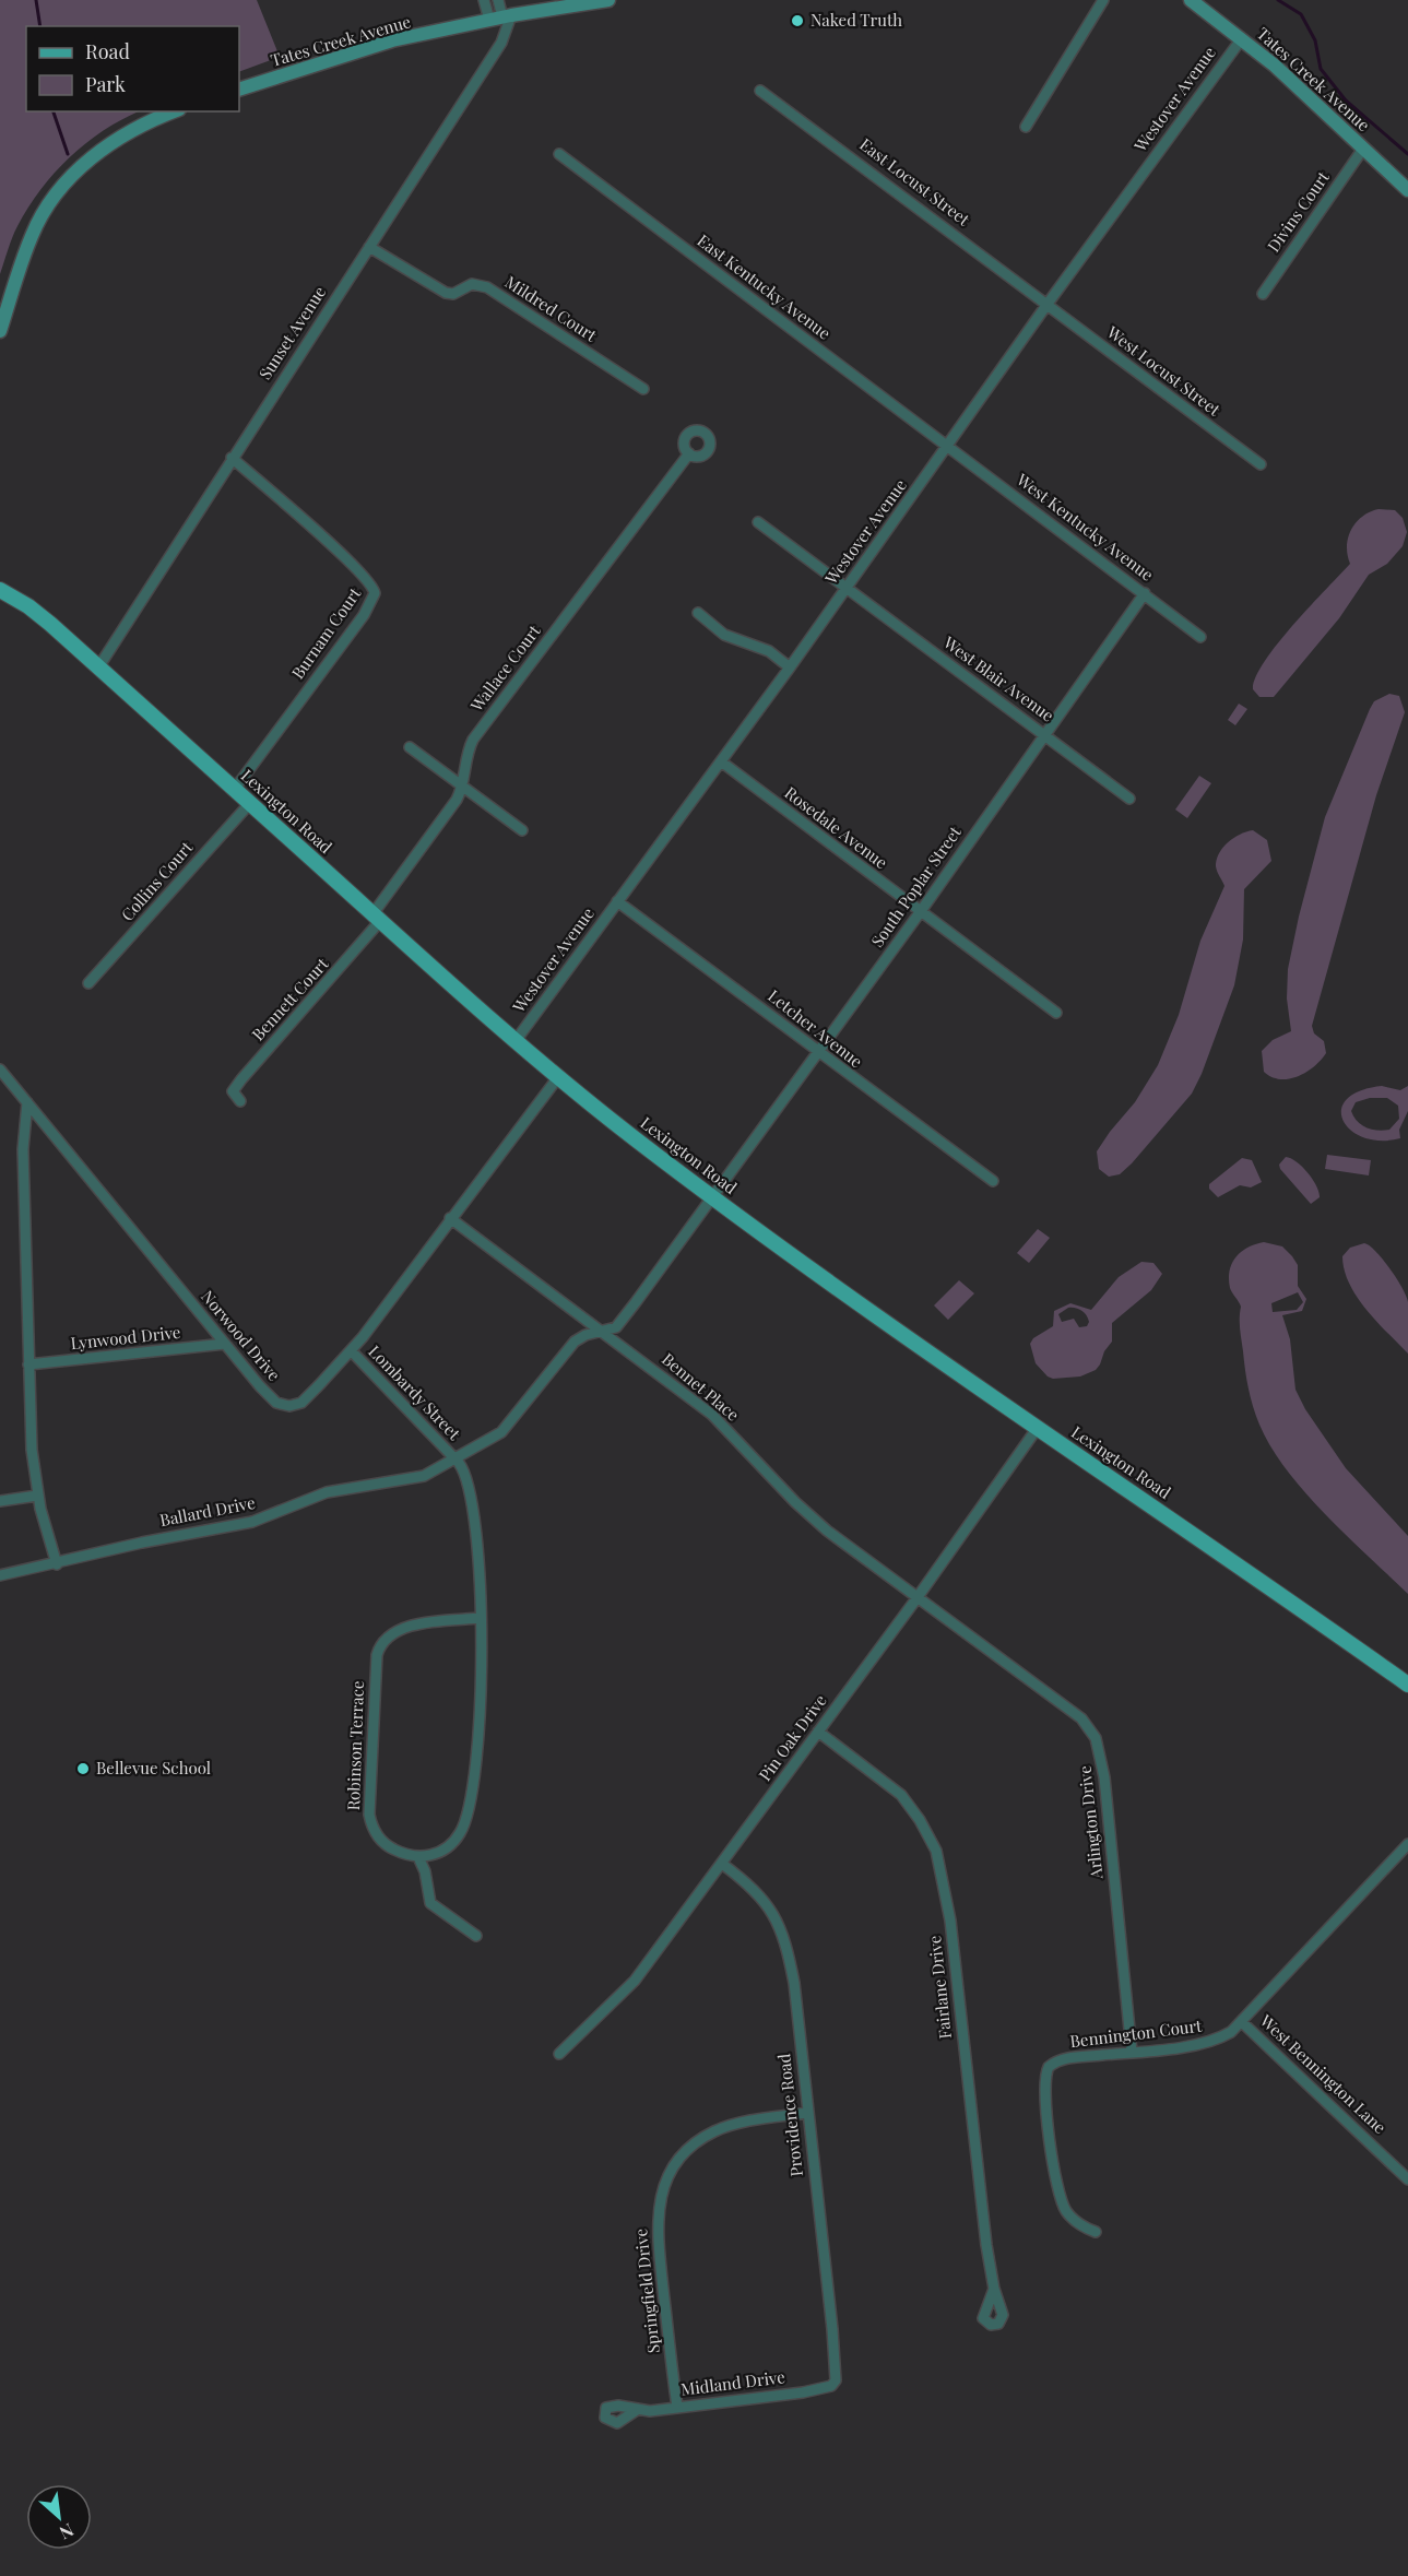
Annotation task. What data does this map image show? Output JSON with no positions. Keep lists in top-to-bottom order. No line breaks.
{"streets":{"main road":["Tates Creek Avenue","Lexington Road"],"street":["Westover Avenue","East Locust Street","Divins Court","East Kentucky Avenue","Mildred Court","Sunset Avenue","West Locust Street","West Kentucky Avenue","Burnam Court","Wallace Court","West Blair Avenue","Rosedale Avenue","Collins Court","South Poplar Street","Bennett Court","Letcher Avenue","Norwood Drive","Lynwood Drive","Bennet Place","Lombardy Street","Ballard Drive","Pin Oak Drive","Robinson Terrace","Arlington Drive","Fairlane Drive","Bennington Court","West Bennington Lane","Providence Road","Springfield Drive","Midland Drive"]},"crossings":[["Tates Creek Avenue","Westover Avenue"],["Tates Creek Avenue","Divins Court"],["Tates Creek Avenue","Sunset Avenue"],["Westover Avenue","East Locust Street"],["Westover Avenue","East Kentucky Avenue"],["Westover Avenue","West Locust Street"],["Westover Avenue","West Kentucky Avenue"],["Westover Avenue","West Blair Avenue"],["Westover Avenue","Lexington Road"],["Westover Avenue","Rosedale Avenue"],["Westover Avenue","Letcher Avenue"],["East Locust Street","West Locust Street"],["East Kentucky Avenue","West Kentucky Avenue"],["Mildred Court","Sunset Avenue"],["Sunset Avenue","Burnam Court"],["Sunset Avenue","Lexington Road"],["West Kentucky Avenue","South Poplar Street"],["Burnam Court","Lexington Road"],["Wallace Court","Lexington Road"],["Wallace Court","Bennett Court"],["West Blair Avenue","South Poplar Street"],["Lexington Road","Collins Court"],["Lexington Road","South Poplar Street"],["Lexington Road","Bennett Court"],["Lexington Road","Norwood Drive"],["Lexington Road","Pin Oak Drive"],["Rosedale Avenue","South Poplar Street"],["South Poplar Street","Letcher Avenue"],["South Poplar Street","Bennet Place"],["South Poplar Street","Ballard Drive"],["Norwood Drive","Lynwood Drive"],["Norwood Drive","Bennet Place"],["Norwood Drive","Lombardy Street"],["Bennet Place","Ballard Drive"],["Bennet Place","Pin Oak Drive"],["Bennet Place","Arlington Drive"],["Lombardy Street","Ballard Drive"],["Lombardy Street","Robinson Terrace"],["Pin Oak Drive","Arlington Drive"],["Pin Oak Drive","Fairlane Drive"],["Pin Oak Drive","Providence Road"],["Arlington Drive","Bennington Court"],["Bennington Court","West Bennington Lane"],["Providence Road","Springfield Drive"],["Providence Road","Midland Drive"],["Springfield Drive","Midland Drive"]],"places":["Naked Truth","Bellevue School"],"legend":["Road","Park"],"north":"bottom right"}
